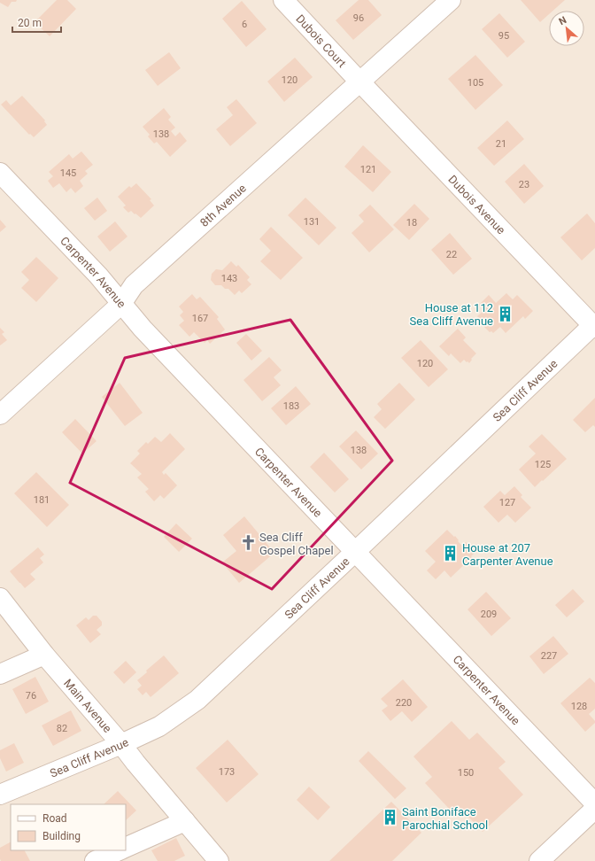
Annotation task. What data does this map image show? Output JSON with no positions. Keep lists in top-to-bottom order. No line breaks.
{"streets":{"street":["Dubois Court","8th Avenue","Dubois Avenue","Carpenter Avenue","Sea Cliff Avenue","Main Avenue"]},"crossings":[["Dubois Court","8th Avenue"],["Dubois Court","Dubois Avenue"],["8th Avenue","Dubois Avenue"],["8th Avenue","Carpenter Avenue"],["Dubois Avenue","Sea Cliff Avenue"],["Carpenter Avenue","Sea Cliff Avenue"],["Sea Cliff Avenue","Main Avenue"]],"places":{"building":["House at 112 Sea Cliff Avenue","House at 207 Carpenter Avenue","Saint Boniface Parochial School"],"church":["Sea Cliff Gospel Chapel"]},"house_numbers":["96","6","95","120","105","138","21","121","145","23","131","18","22","143","167","120","183","138","125","181","127","209","227","76","220","128","82","173","150"],"legend":["Road","Building"],"scale_bar":"20 m","north":"top left"}
